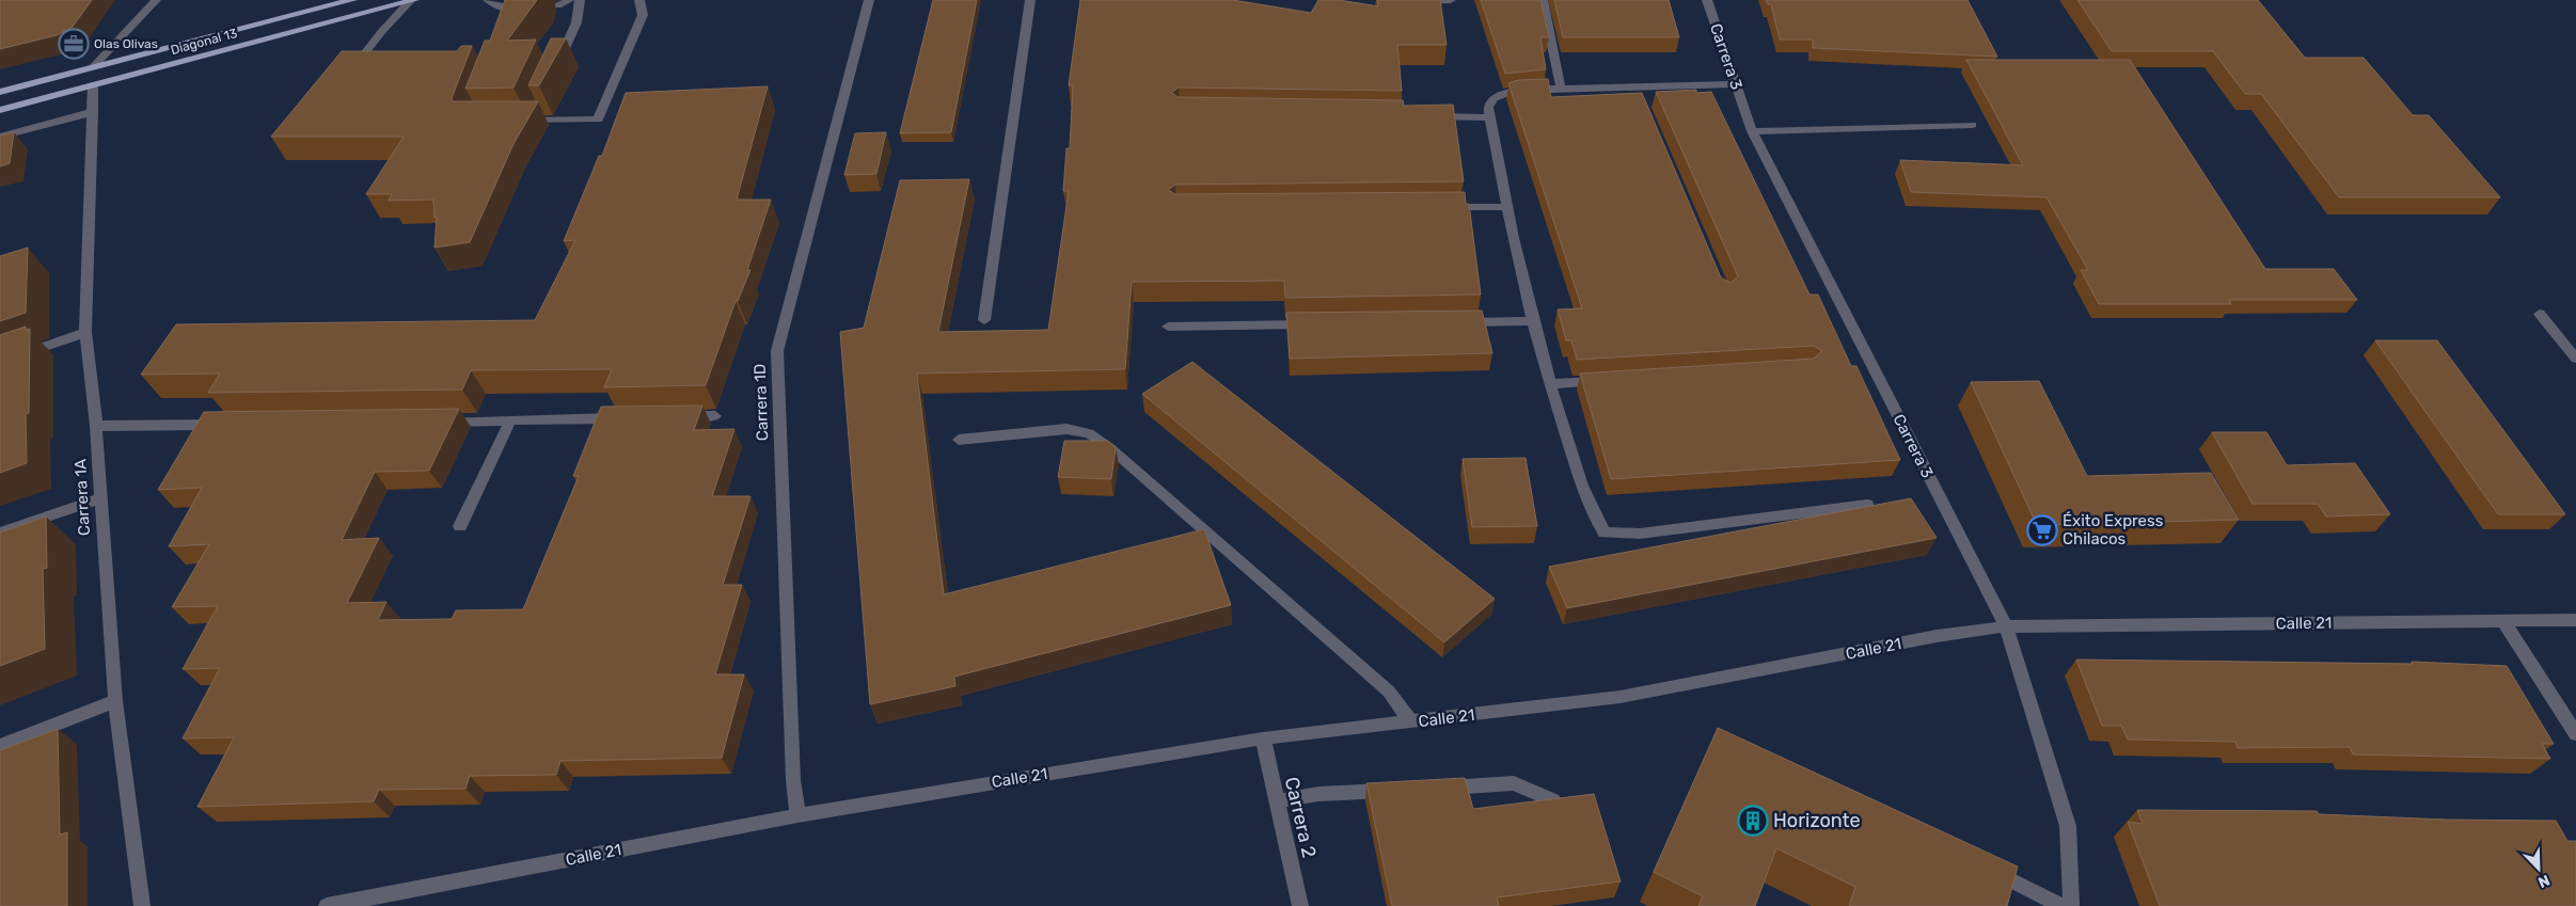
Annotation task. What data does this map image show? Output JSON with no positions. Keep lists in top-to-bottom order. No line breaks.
{"streets":{"main road":["Diagonal 13"],"street":["Carrera 3","Carrera 1D","Carrera 1A","Calle 21","Carrera 2"]},"crossings":[["Diagonal 13","Carrera 1A"],["Carrera 3","Calle 21"],["Carrera 1D","Calle 21"],["Calle 21","Carrera 2"]],"places":{"office":["Olas Olivas"],"supermarket":["Éxito Express Chilacos"],"building":["Horizonte"]},"north":"bottom right"}
